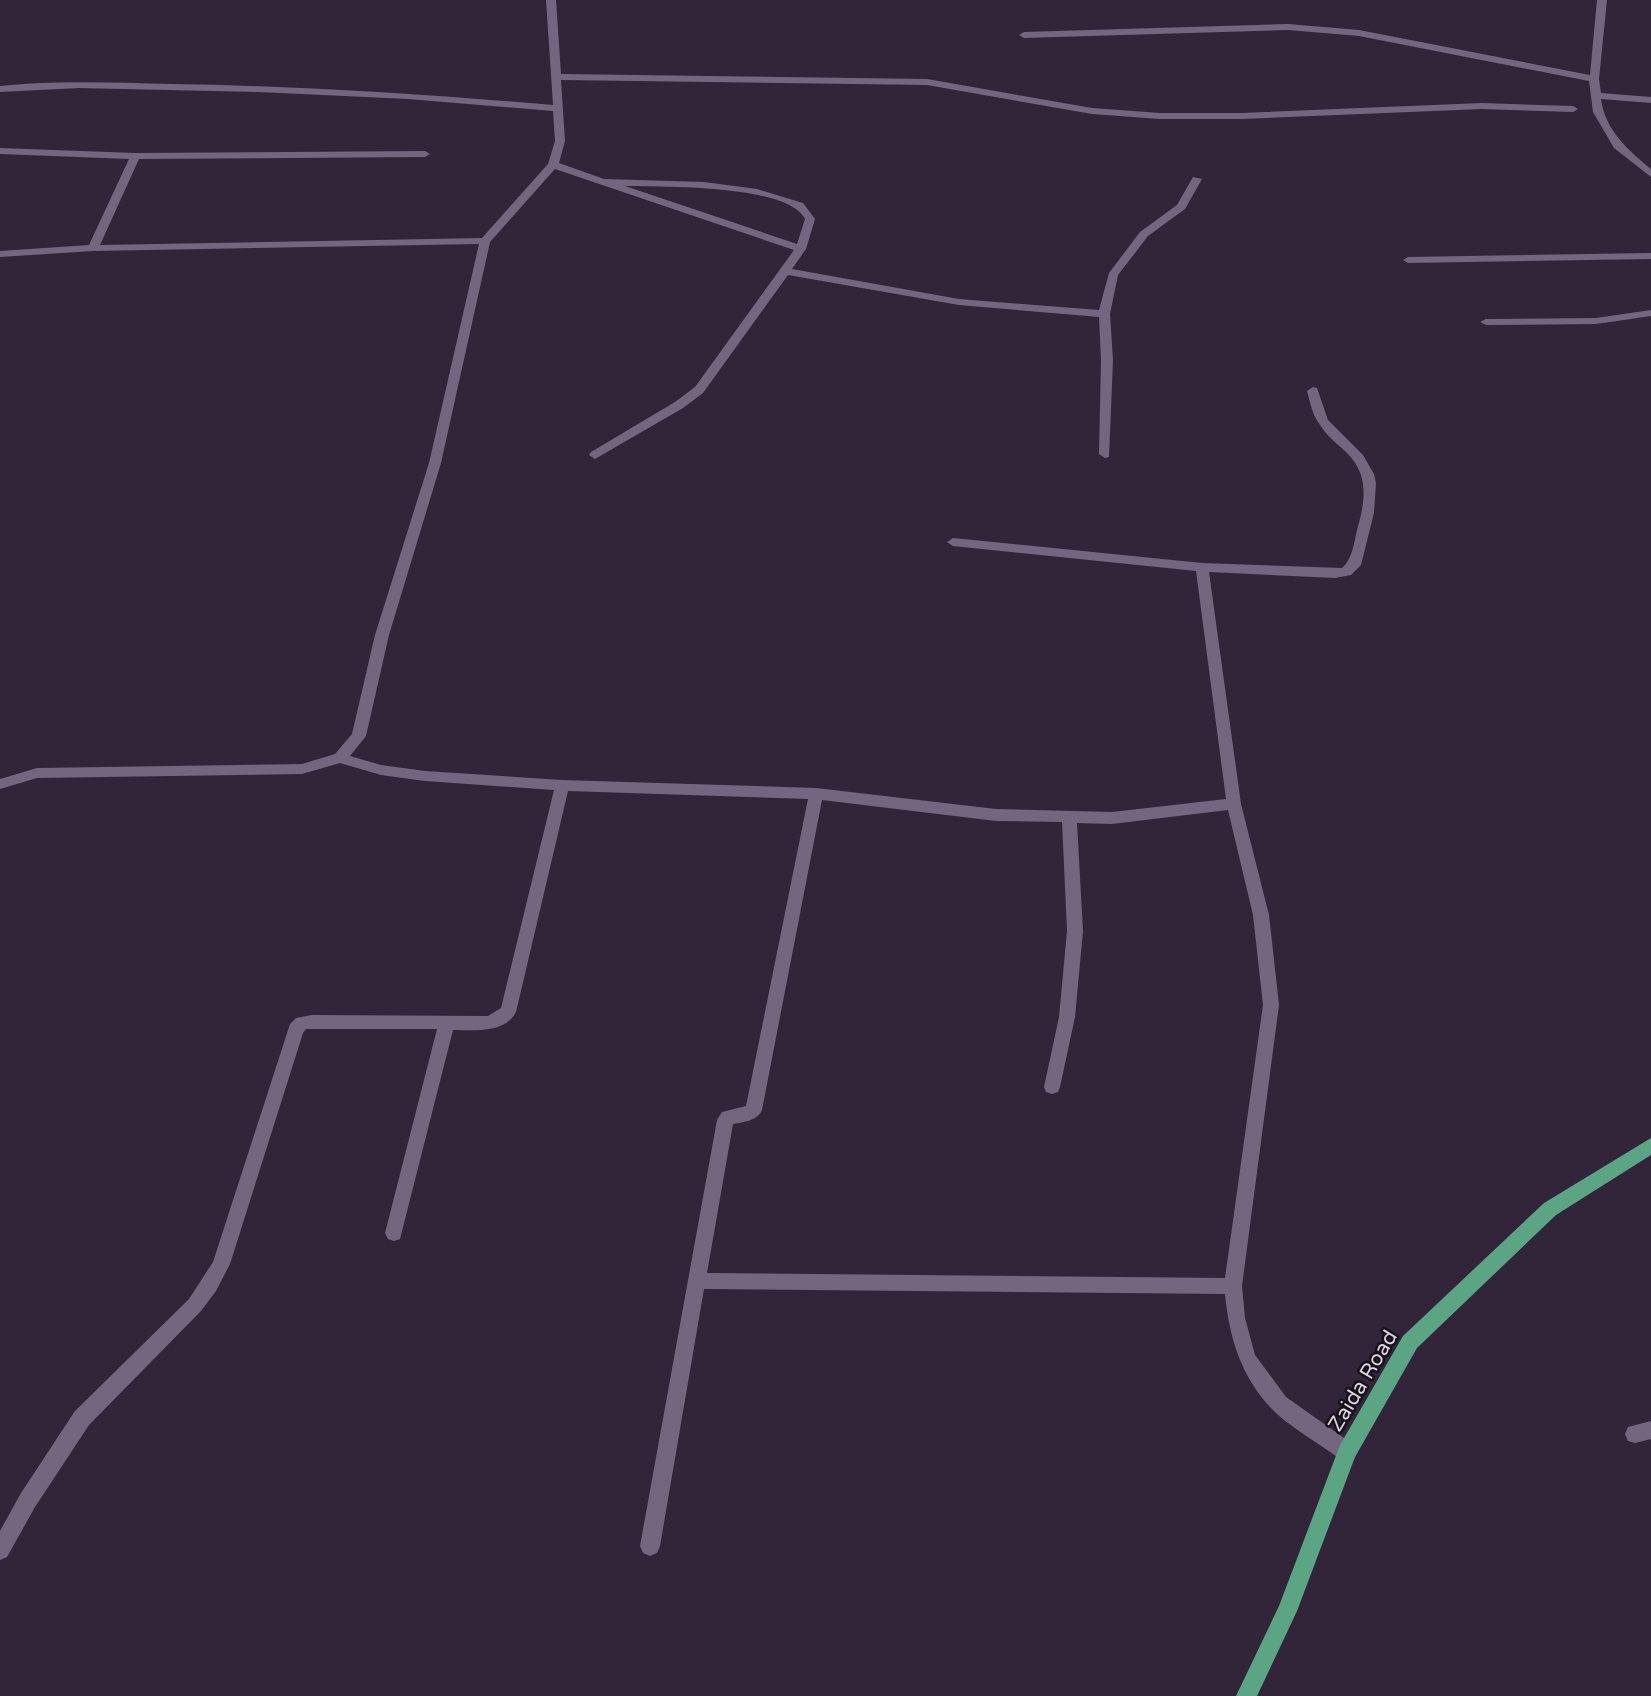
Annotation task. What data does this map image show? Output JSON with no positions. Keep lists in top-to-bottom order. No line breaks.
{"streets":{"main road":["Zaida Road"]}}
